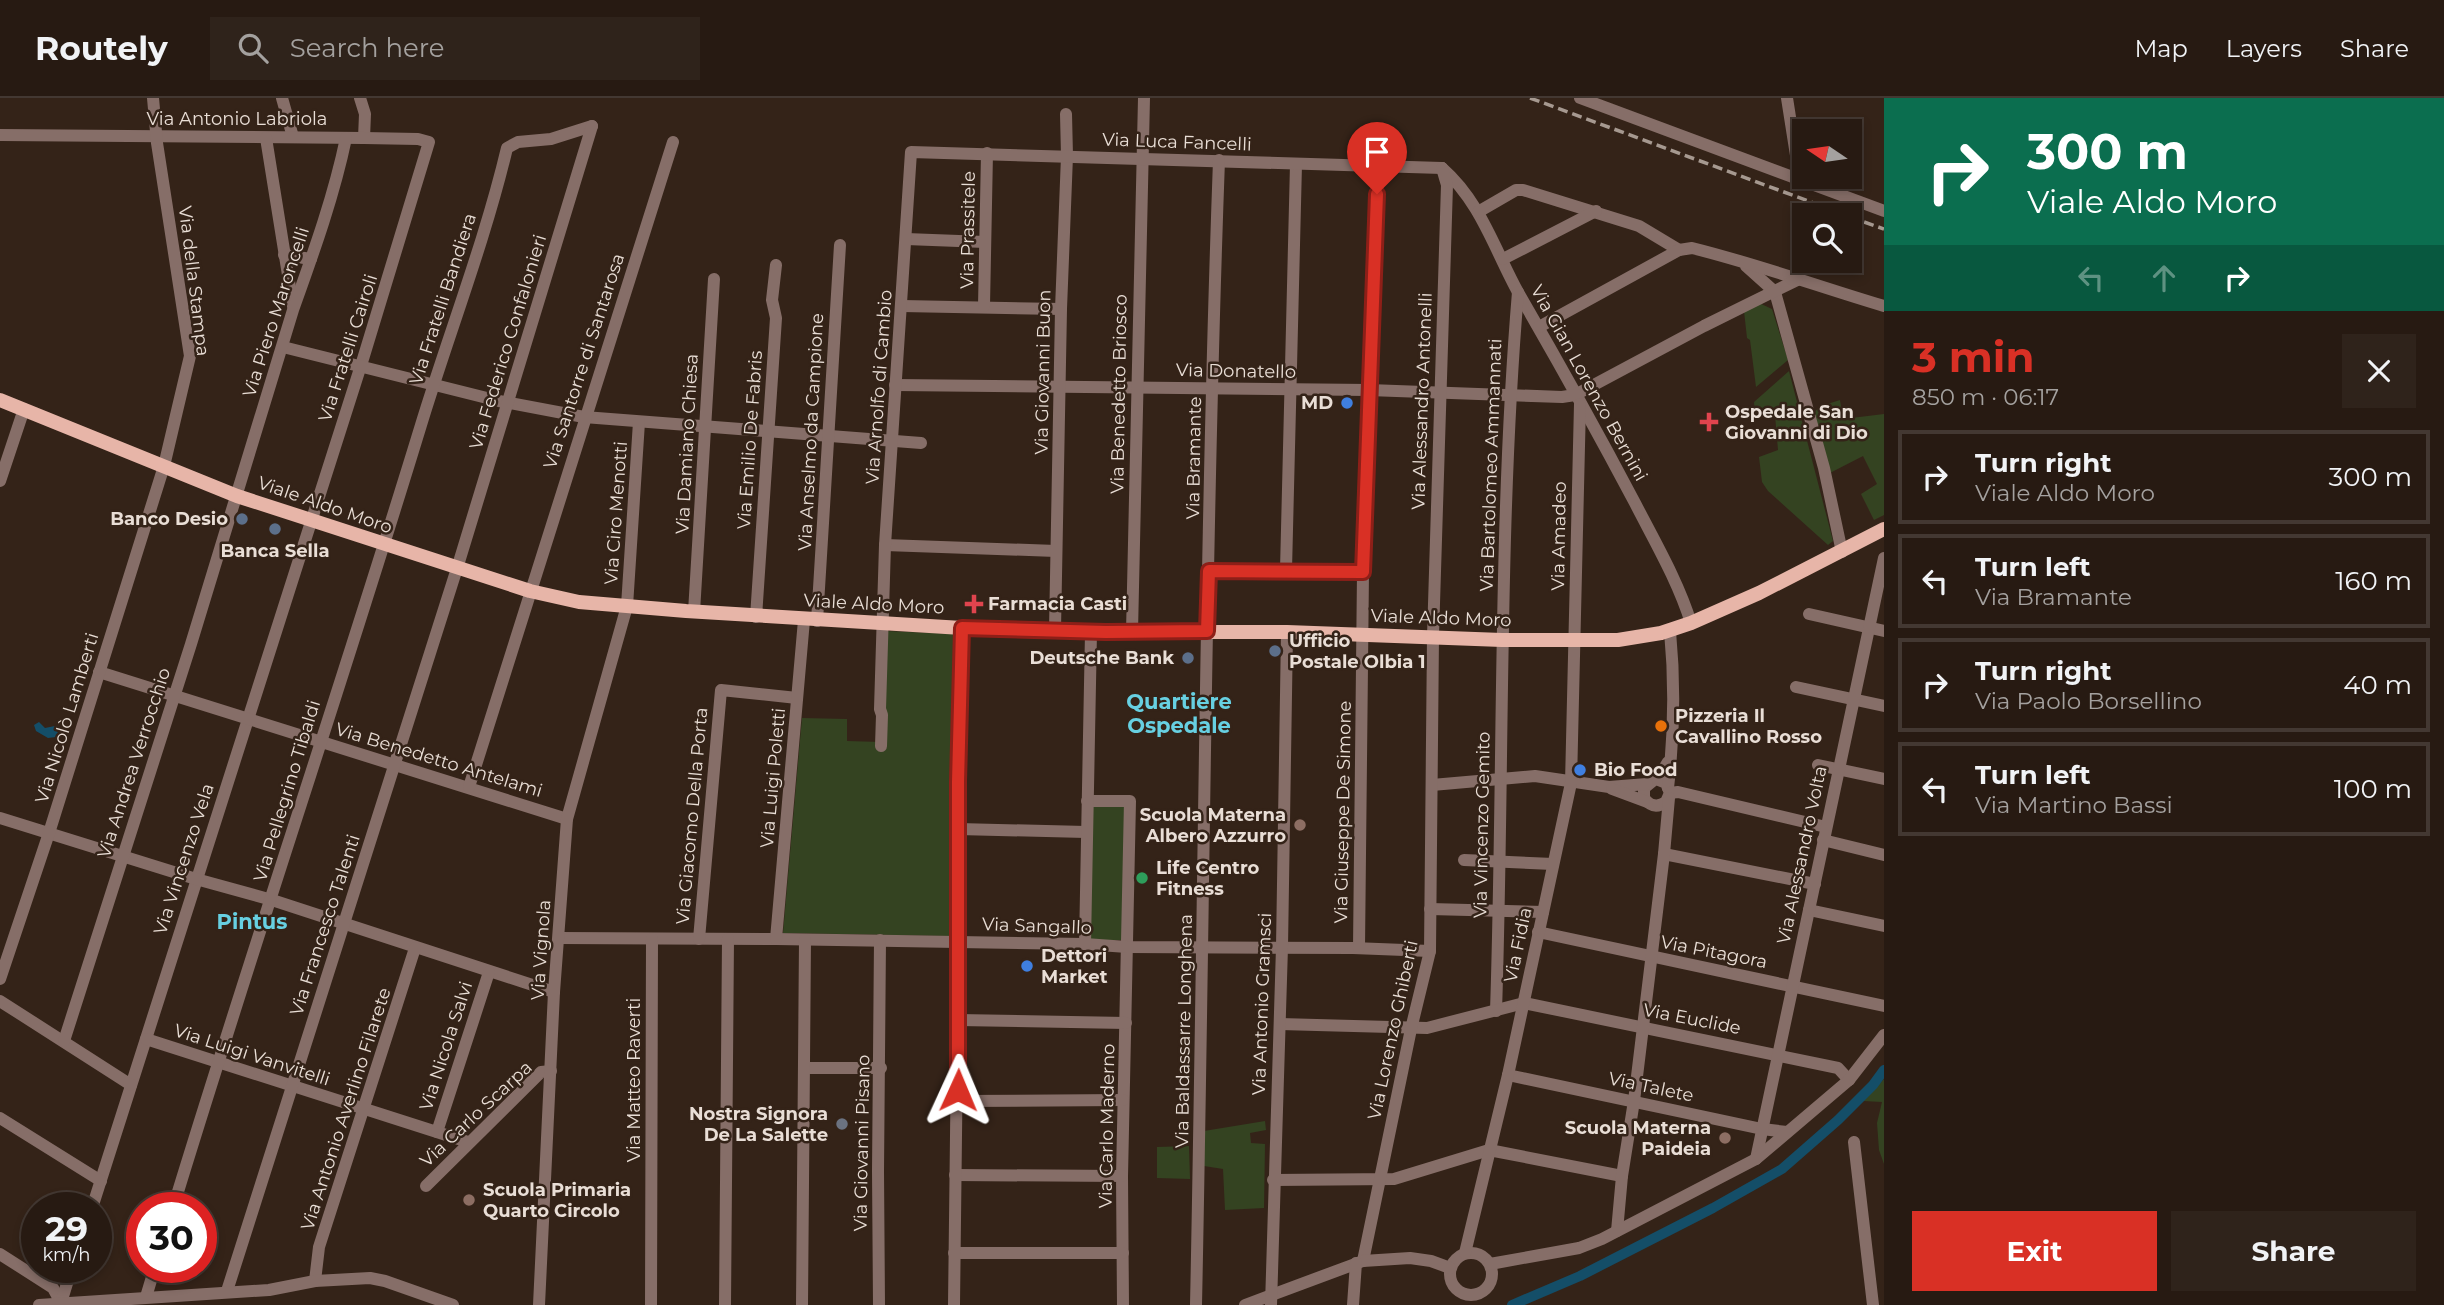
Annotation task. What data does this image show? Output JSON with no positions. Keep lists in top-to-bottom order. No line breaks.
{"streets":{"main road":["Viale Aldo Moro"],"street":["Via Antonio Labriola","Via Luca Fancelli","Via Prassitele","Via della Stampa","Via Fratelli Bandiera","Via Piero Maroncelli","Via Federico Confalonieri","Via Fratelli Cairoli","Via Santorre di Santarosa","Via Donatello","Via Giovanni Buon","Via Gian Lorenzo Bernini","Via Arnolfo di Cambio","Via Benedetto Briosco","Via Alessandro Antonelli","Via Anselmo da Campione","Via Emilio De Fabris","Via Damiano Chiesa","Via Bramante","Via Bartolomeo Ammannati","Via Ciro Menotti","Via Amadeo","Via Nicolò Lamberti","Via Benedetto Antelami","Via Andrea Verrocchio","Via Luigi Poletti","Via Pellegrino Tibaldi","Via Giuseppe De Simone","Via Giacomo Della Porta","Via Vincenzo Gemito","Via Alessandro Volta","Via Vincenzo Vela","Via Francesco Talenti","Via Sangallo","Via Fidia","Via Vignola","Via Pitagora","Via Antonio Gramsci","Via Euclide","Via Lorenzo Ghiberti","Via Baldassarre Longhena","Via Nicola Salvi","Via Luigi Vanvitelli","Via Matteo Raverti","Via Talete","Via Antonio Averlino Filarete","Via Carlo Scarpa","Via Carlo Maderno","Via Giovanni Pisano"]},"crossings":[["Via Antonio Labriola","Via della Stampa"],["Via Antonio Labriola","Via Piero Maroncelli"],["Via Antonio Labriola","Via Fratelli Cairoli"],["Via Luca Fancelli","Via Prassitele"],["Via Luca Fancelli","Via Giovanni Buon"],["Via Luca Fancelli","Via Gian Lorenzo Bernini"],["Via Luca Fancelli","Via Arnolfo di Cambio"],["Via Luca Fancelli","Via Benedetto Briosco"],["Via Luca Fancelli","Via Alessandro Antonelli"],["Via Luca Fancelli","Via Bramante"],["Via Luca Fancelli","Via Giuseppe De Simone"],["Via della Stampa","Viale Aldo Moro"],["Via della Stampa","Via Nicolò Lamberti"],["Via Fratelli Bandiera","Via Federico Confalonieri"],["Via Fratelli Bandiera","Viale Aldo Moro"],["Via Fratelli Bandiera","Via Pellegrino Tibaldi"],["Via Piero Maroncelli","Viale Aldo Moro"],["Via Piero Maroncelli","Via Andrea Verrocchio"],["Via Federico Confalonieri","Viale Aldo Moro"],["Via Federico Confalonieri","Via Francesco Talenti"],["Via Fratelli Cairoli","Viale Aldo Moro"],["Via Fratelli Cairoli","Via Vincenzo Vela"],["Via Santorre di Santarosa","Viale Aldo Moro"],["Via Santorre di Santarosa","Via Benedetto Antelami"],["Via Donatello","Via Giovanni Buon"],["Via Donatello","Via Gian Lorenzo Bernini"],["Via Donatello","Via Arnolfo di Cambio"],["Via Donatello","Via Benedetto Briosco"],["Via Donatello","Via Alessandro Antonelli"],["Via Donatello","Via Bramante"],["Via Donatello","Via Bartolomeo Ammannati"],["Via Donatello","Via Amadeo"],["Via Donatello","Via Giuseppe De Simone"],["Via Giovanni Buon","Viale Aldo Moro"],["Via Gian Lorenzo Bernini","Via Alessandro Antonelli"],["Via Gian Lorenzo Bernini","Via Bartolomeo Ammannati"],["Via Gian Lorenzo Bernini","Viale Aldo Moro"],["Via Gian Lorenzo Bernini","Via Amadeo"],["Via Arnolfo di Cambio","Viale Aldo Moro"],["Via Benedetto Briosco","Viale Aldo Moro"],["Via Alessandro Antonelli","Viale Aldo Moro"],["Via Alessandro Antonelli","Via Lorenzo Ghiberti"],["Via Anselmo da Campione","Viale Aldo Moro"],["Via Anselmo da Campione","Via Luigi Poletti"],["Via Emilio De Fabris","Viale Aldo Moro"],["Via Damiano Chiesa","Viale Aldo Moro"],["Via Bramante","Viale Aldo Moro"],["Via Bramante","Via Baldassarre Longhena"],["Via Bartolomeo Ammannati","Viale Aldo Moro"],["Via Bartolomeo Ammannati","Via Vincenzo Gemito"],["Viale Aldo Moro","Via Ciro Menotti"],["Viale Aldo Moro","Via Amadeo"],["Viale Aldo Moro","Via Nicolò Lamberti"],["Viale Aldo Moro","Via Andrea Verrocchio"],["Viale Aldo Moro","Via Luigi Poletti"],["Viale Aldo Moro","Via Pellegrino Tibaldi"],["Viale Aldo Moro","Via Giuseppe De Simone"],["Viale Aldo Moro","Via Vincenzo Gemito"],["Viale Aldo Moro","Via Vincenzo Vela"],["Viale Aldo Moro","Via Francesco Talenti"],["Viale Aldo Moro","Via Fidia"],["Viale Aldo Moro","Via Vignola"],["Viale Aldo Moro","Via Antonio Gramsci"],["Viale Aldo Moro","Via Lorenzo Ghiberti"],["Viale Aldo Moro","Via Baldassarre Longhena"],["Via Ciro Menotti","Via Vignola"],["Via Amadeo","Via Fidia"],["Via Nicolò Lamberti","Via Benedetto Antelami"],["Via Benedetto Antelami","Via Andrea Verrocchio"],["Via Benedetto Antelami","Via Pellegrino Tibaldi"],["Via Benedetto Antelami","Via Vincenzo Vela"],["Via Benedetto Antelami","Via Francesco Talenti"],["Via Benedetto Antelami","Via Vignola"],["Via Luigi Poletti","Via Giacomo Della Porta"],["Via Luigi Poletti","Via Sangallo"],["Via Pellegrino Tibaldi","Via Luigi Vanvitelli"],["Via Giuseppe De Simone","Via Sangallo"],["Via Giacomo Della Porta","Via Sangallo"],["Via Alessandro Volta","Via Pitagora"],["Via Alessandro Volta","Via Euclide"],["Via Alessandro Volta","Via Talete"],["Via Vincenzo Vela","Via Luigi Vanvitelli"],["Via Francesco Talenti","Via Luigi Vanvitelli"],["Via Sangallo","Via Vignola"],["Via Sangallo","Via Antonio Gramsci"],["Via Sangallo","Via Lorenzo Ghiberti"],["Via Sangallo","Via Baldassarre Longhena"],["Via Sangallo","Via Matteo Raverti"],["Via Sangallo","Via Carlo Maderno"],["Via Sangallo","Via Giovanni Pisano"],["Via Fidia","Via Pitagora"],["Via Fidia","Via Euclide"],["Via Fidia","Via Talete"],["Via Vignola","Via Carlo Scarpa"],["Via Nicola Salvi","Via Luigi Vanvitelli"],["Via Luigi Vanvitelli","Via Antonio Averlino Filarete"],["Via Luigi Vanvitelli","Via Carlo Scarpa"]],"districts":["Quartiere Ospedale","Pintus"],"places":{"other":["MD","Banco Desio","Banca Sella","Ufficio Postale Olbia 1","Deutsche Bank","Pizzeria Il Cavallino Rosso","Bio Food","Scuola Materna Albero Azzurro","Life Centro Fitness","Dettori Market","Nostra Signora De La Salette","Scuola Materna Paideia","Scuola Primaria Quarto Circolo"],"health":["Ospedale San Giovanni di Dio","Farmacia Casti"]},"north":"left","page":{"header":"Routely","search":"Search here","nav":["Map","Layers","Share"],"turn":["300 m","Viale Aldo Moro"],"heading":["3 min","850 m · 06:17"],"list":[{"name":"Turn right","note":"Viale Aldo Moro","value":"300 m"},{"name":"Turn left","note":"Via Bramante","value":"160 m"},{"name":"Turn right","note":"Via Paolo Borsellino","value":"40 m"},{"name":"Turn left","note":"Via Martino Bassi","value":"100 m"}],"speed":"29 km/h","limit":"30","buttons":["Exit","Share"]}}
